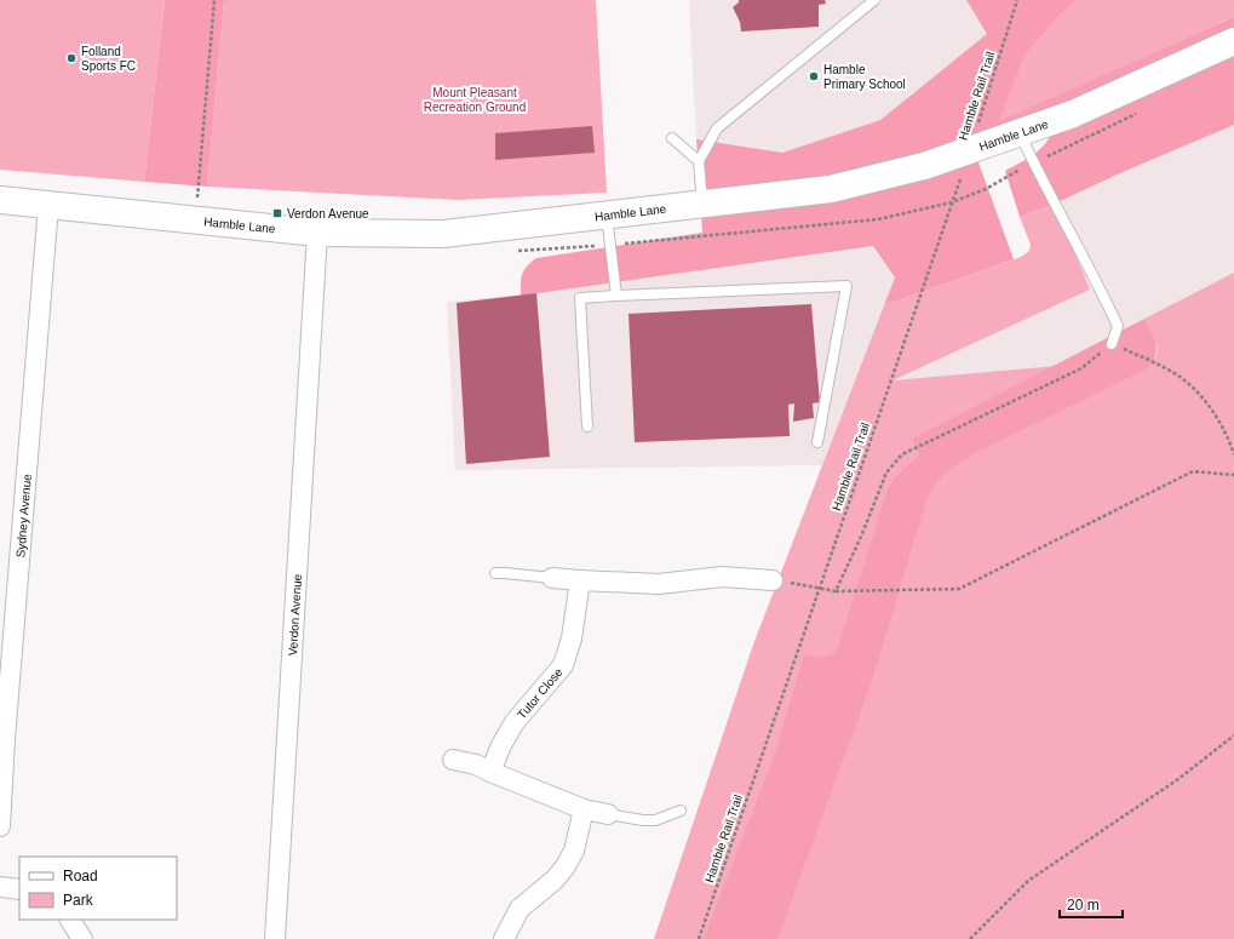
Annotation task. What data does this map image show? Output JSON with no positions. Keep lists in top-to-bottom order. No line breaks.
{"streets":{"main road":["Hamble Lane"],"street":["Sydney Avenue","Verdon Avenue","Tutor Close"],"path":["Hamble Rail Trail"]},"crossings":[["Hamble Rail Trail","Hamble Lane"],["Hamble Lane","Sydney Avenue"],["Hamble Lane","Verdon Avenue"]],"parks":["Mount Pleasant Recreation Ground"],"places":{"other":["Folland Sports FC","Hamble Primary School"],"transit":["Verdon Avenue"]},"legend":["Road","Park"],"scale_bar":"20 m"}
